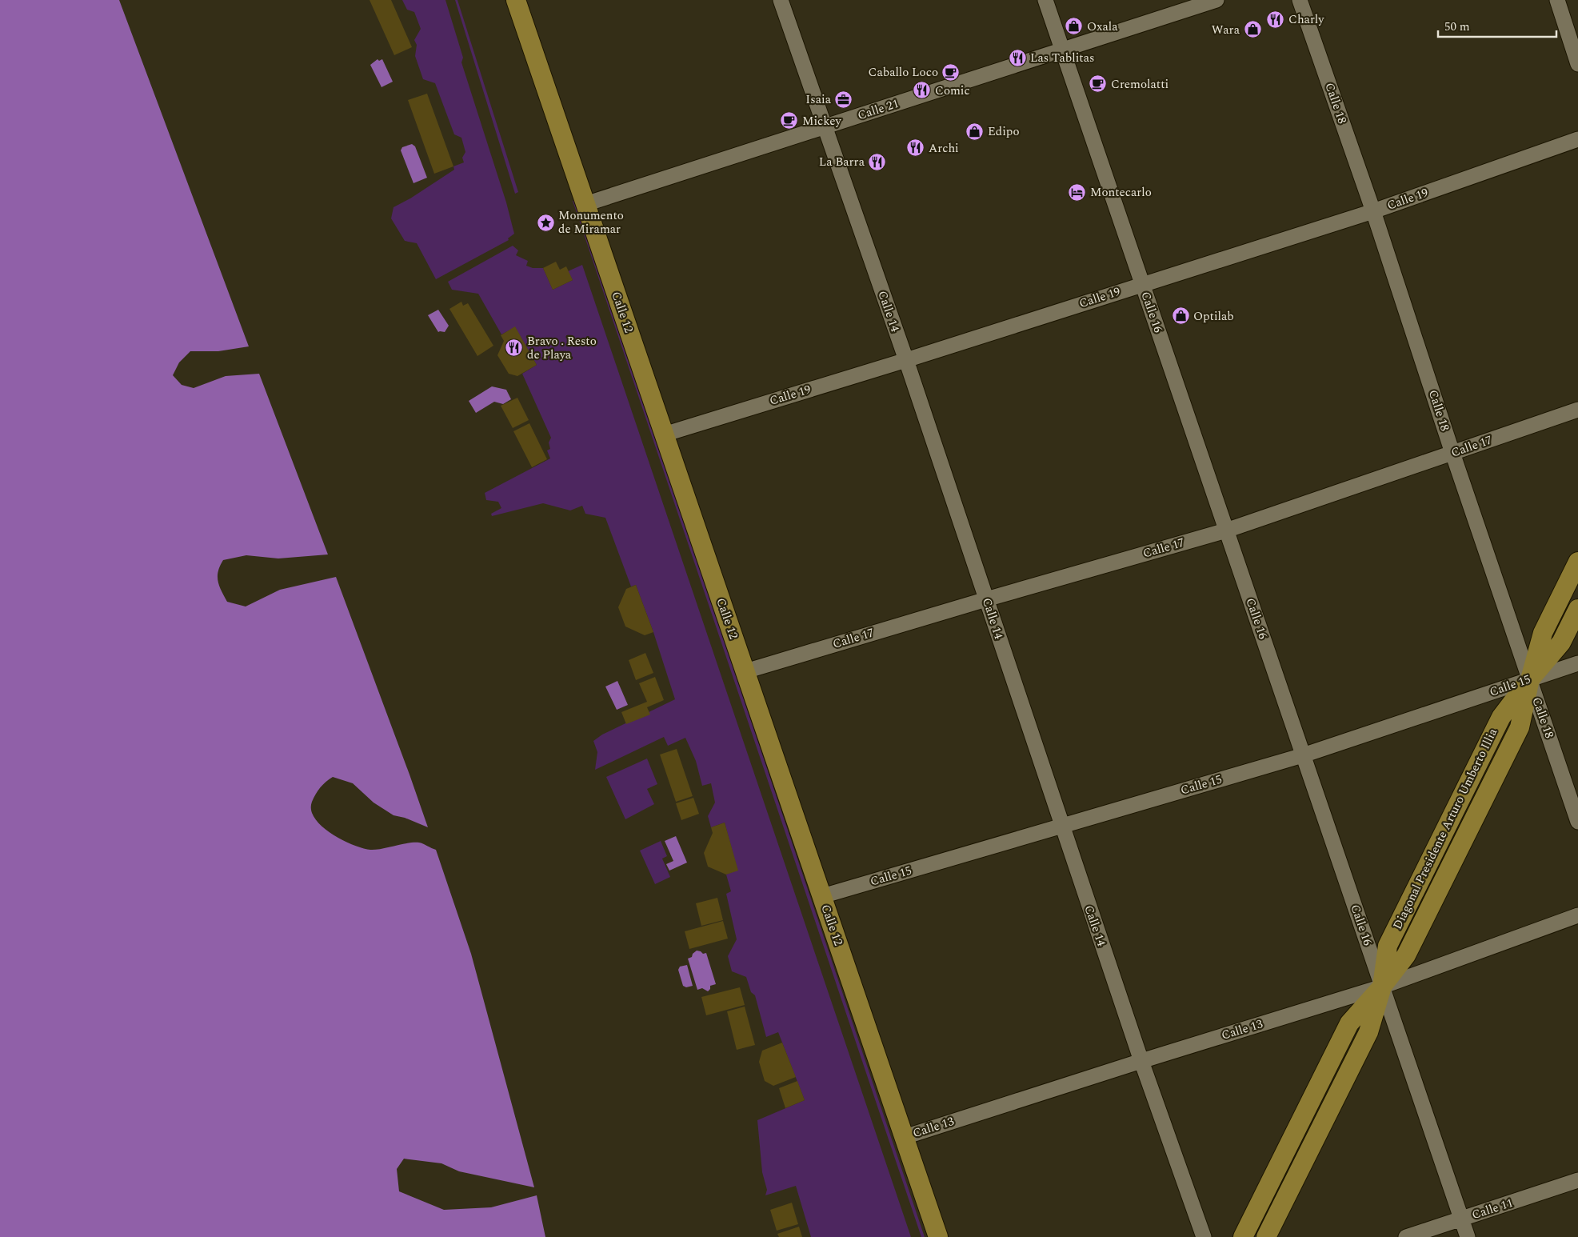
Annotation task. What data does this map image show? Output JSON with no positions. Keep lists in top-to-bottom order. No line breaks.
{"streets":{"main road":["Calle 12","Diagonal Presidente Arturo Umberto Illia"],"street":["Calle 18","Calle 21","Calle 19","Calle 14","Calle 16","Calle 17","Calle 15","Calle 13","Calle 11"]},"crossings":[["Calle 18","Calle 19"],["Calle 18","Calle 17"],["Calle 18","Calle 15"],["Calle 18","Diagonal Presidente Arturo Umberto Illia"],["Calle 21","Calle 14"],["Calle 21","Calle 12"],["Calle 21","Calle 16"],["Calle 19","Calle 14"],["Calle 19","Calle 12"],["Calle 19","Calle 16"],["Calle 14","Calle 17"],["Calle 14","Calle 15"],["Calle 14","Calle 13"],["Calle 12","Calle 17"],["Calle 12","Calle 15"],["Calle 12","Calle 13"],["Calle 16","Calle 17"],["Calle 16","Calle 15"],["Calle 16","Diagonal Presidente Arturo Umberto Illia"],["Calle 16","Calle 13"],["Calle 16","Calle 11"],["Calle 15","Diagonal Presidente Arturo Umberto Illia"],["Diagonal Presidente Arturo Umberto Illia","Calle 13"]],"places":{"restaurant":["Charly","Las Tablitas","Comic","Archi","La Barra","Bravo . Resto de Playa"],"shop":["Oxala","Wara","Edipo","Optilab"],"cafe":["Caballo Loco","Cremolatti","Mickey"],"office":["Isaia"],"hotel":["Montecarlo"],"place":["Monumento de Miramar"]},"scale_bar":"50 m"}
